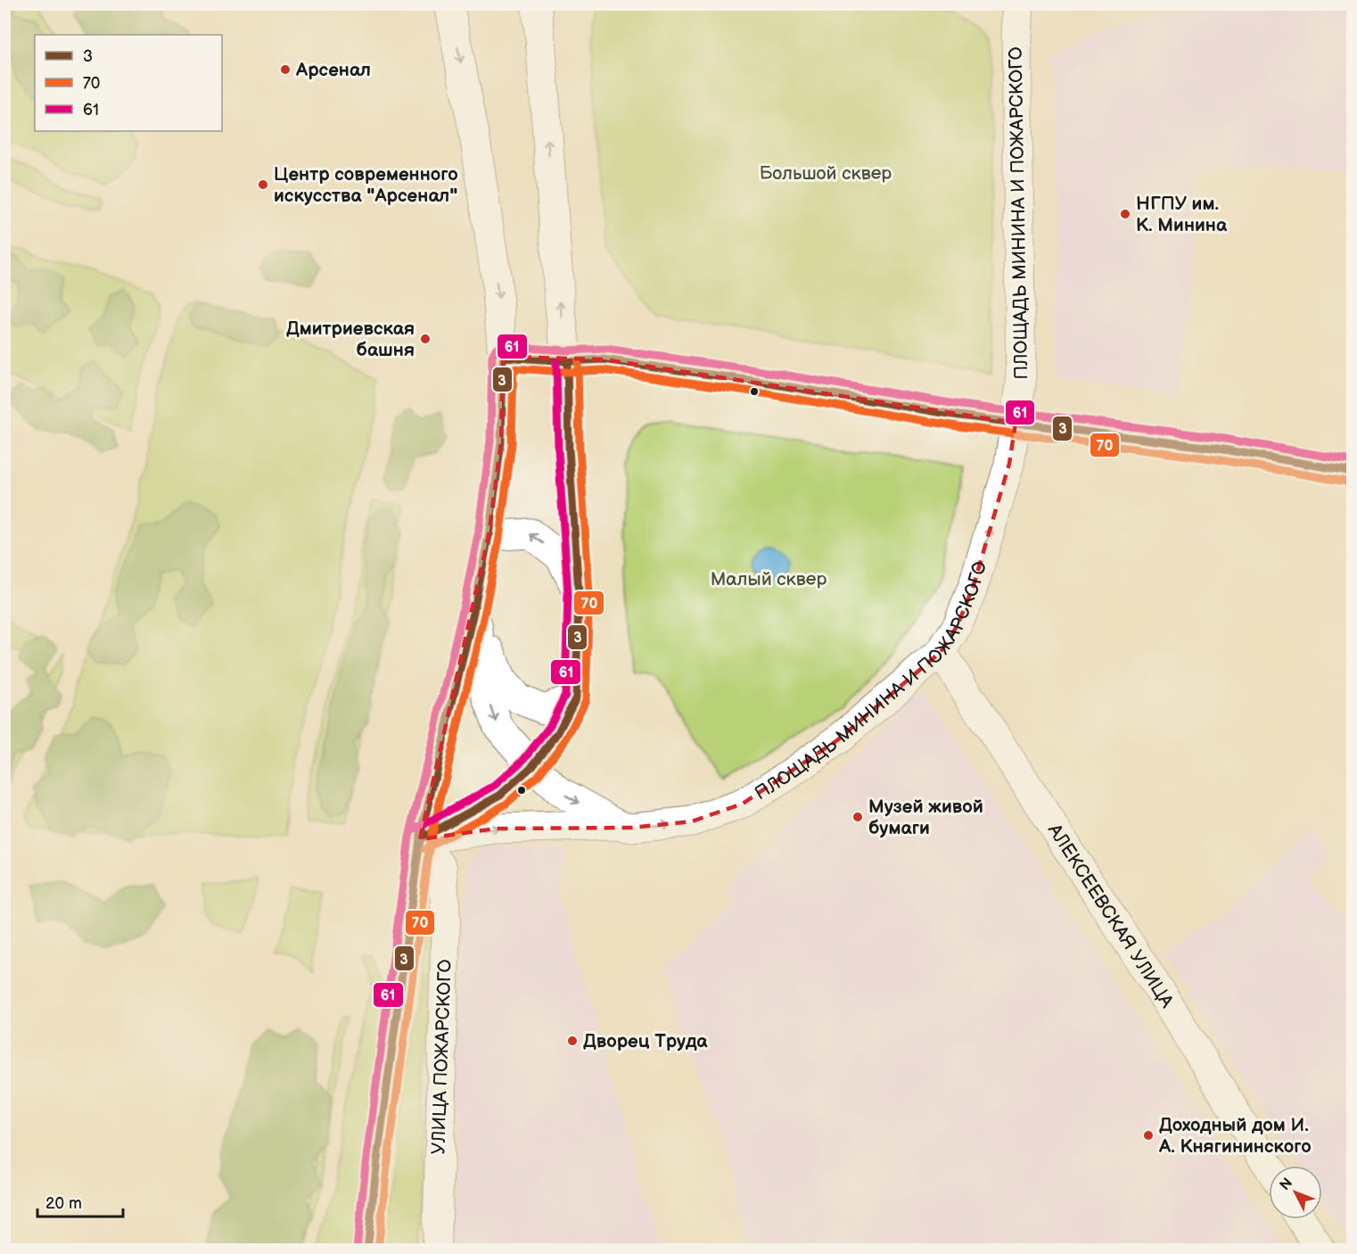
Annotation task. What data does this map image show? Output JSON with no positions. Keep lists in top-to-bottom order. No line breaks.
{"streets":{"street":["ПЛОЩАДЬ МИНИНА И ПОЖАРСКОГО","АЛЕКСЕЕВСКАЯ УЛИЦА","УЛИЦА ПОЖАРСКОГО"]},"crossings":[["ПЛОЩАДЬ МИНИНА И ПОЖАРСКОГО","АЛЕКСЕЕВСКАЯ УЛИЦА"],["ПЛОЩАДЬ МИНИНА И ПОЖАРСКОГО","УЛИЦА ПОЖАРСКОГО"]],"parks":["Большой сквер","Малый сквер"],"places":["Арсенал","Центр современного искусства \"Арсенал\"","НГПУ им. К. Минина","Дмитриевская башня","Музей живой бумаги","Дворец Труда","Доходный дом И. А. Княгининского"],"lines":["transit line 61","transit line 3","transit line 70"],"legend":["3","70","61"],"scale_bar":"20 m","north":"top left"}
